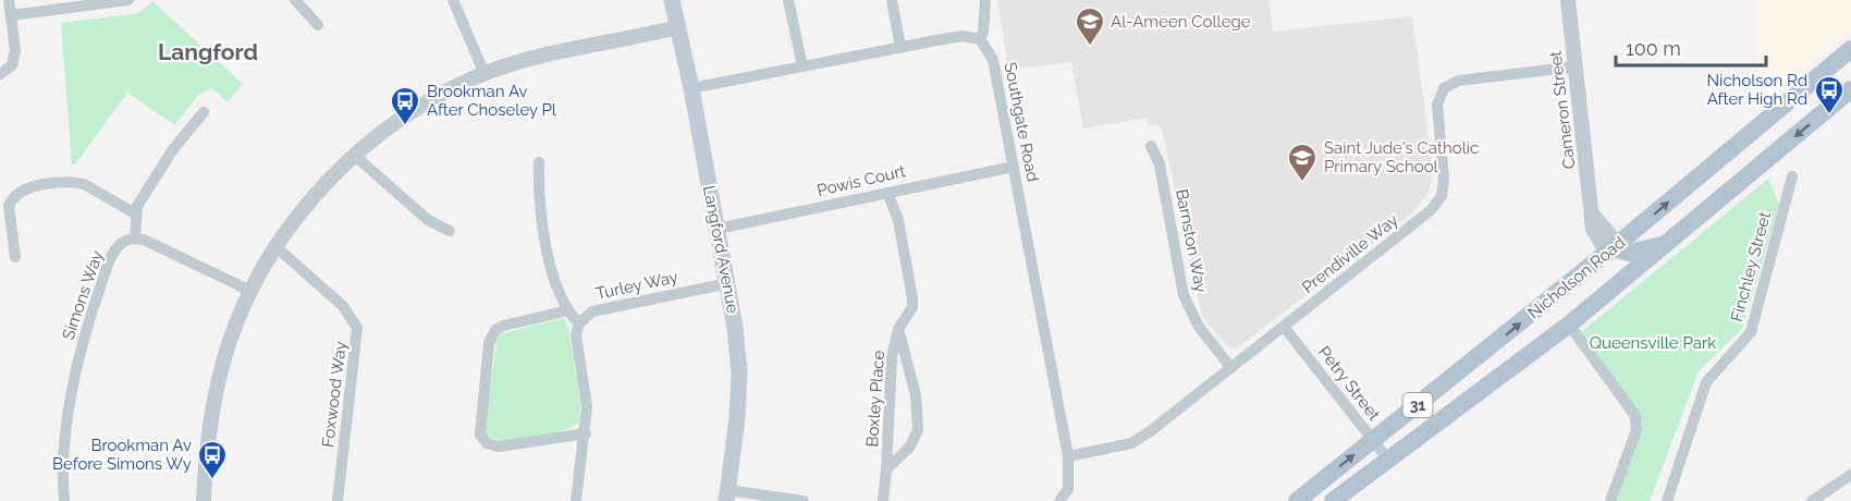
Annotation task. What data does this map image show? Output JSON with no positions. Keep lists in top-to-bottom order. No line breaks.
{"streets":{"main road":["Langford Avenue","Nicholson Road","31"],"street":["Cameron Street","Southgate Road","Powis Court","Barnston Way","Prendiville Way","Finchley Street","Turley Way","Simons Way","Petry Street","Foxwood Way","Boxley Place"]},"crossings":[["Cameron Street","Prendiville Way"],["Cameron Street","Nicholson Road"],["Southgate Road","Powis Court"],["Southgate Road","Prendiville Way"],["Powis Court","Langford Avenue"],["Powis Court","Boxley Place"],["Barnston Way","Prendiville Way"],["Langford Avenue","Turley Way"],["Prendiville Way","Petry Street"],["Nicholson Road","Petry Street"]],"districts":["Langford"],"parks":["Queensville Park"],"places":{"school or university":["Al-Ameen College","Saint Jude's Catholic Primary School"],"bus stop":["Nicholson Rd After High Rd","Brookman Av After Choseley Pl","Brookman Av Before Simons Wy"]},"scale_bar":"100 m"}
